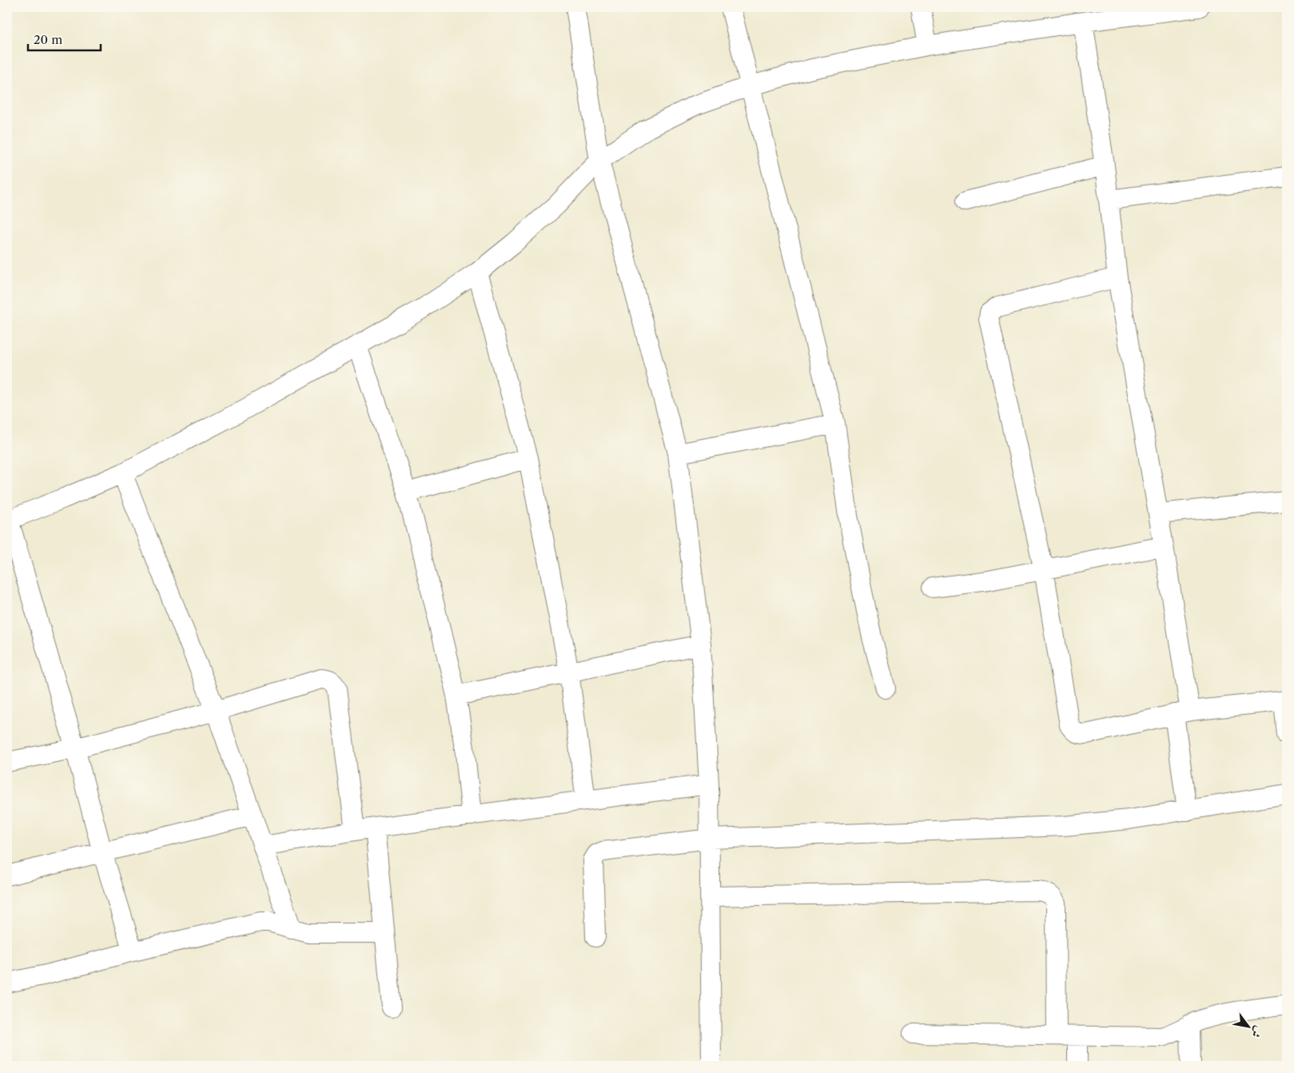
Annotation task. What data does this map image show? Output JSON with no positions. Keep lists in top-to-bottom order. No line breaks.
{"scale_bar":"20 m","north":"bottom right"}
